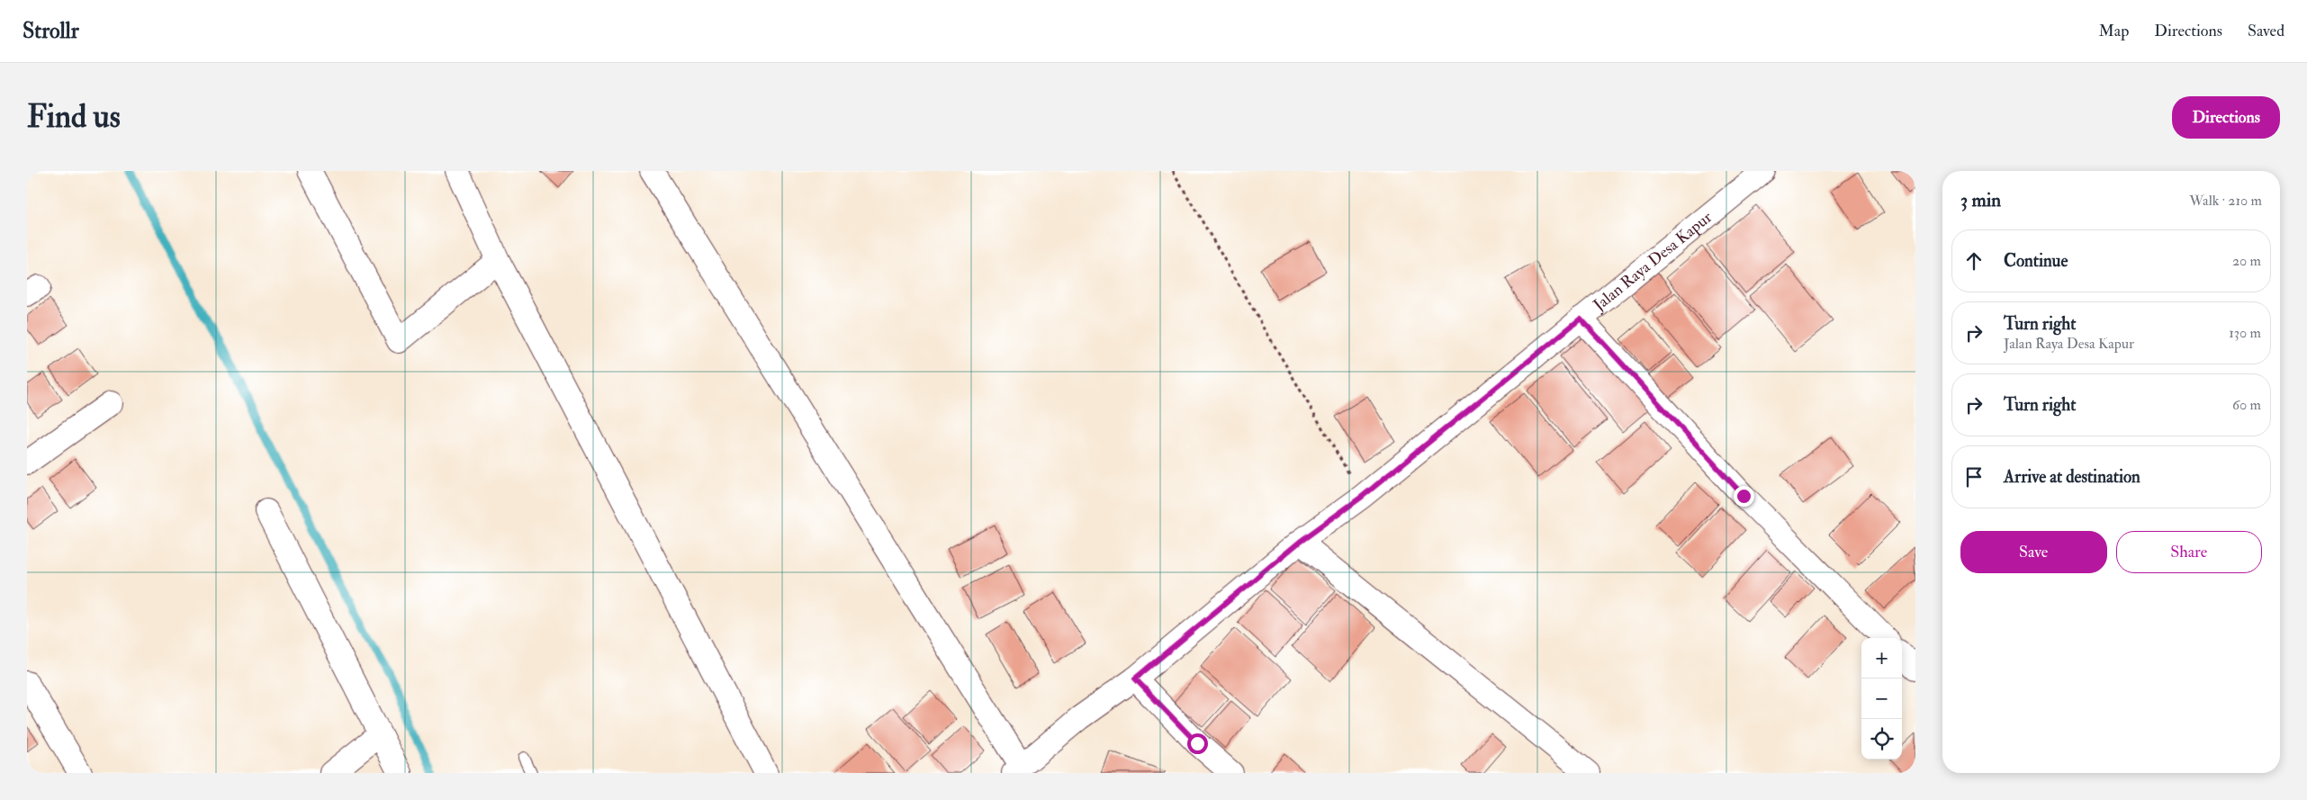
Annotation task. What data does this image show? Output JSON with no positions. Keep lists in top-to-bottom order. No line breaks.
{"streets":{"street":["Jalan Raya Desa Kapur"]},"page":{"header":"Strollr","nav":["Map","Directions","Saved"],"buttons":["Directions",["Save","Share"]],"title":"Find us","heading":["3 min","Walk · 210 m"],"list":[["Continue","20 m"],["Turn right","Jalan Raya Desa Kapur","130 m"],["Turn right","60 m"],"Arrive at destination"],"map_buttons":["+","−"]}}
